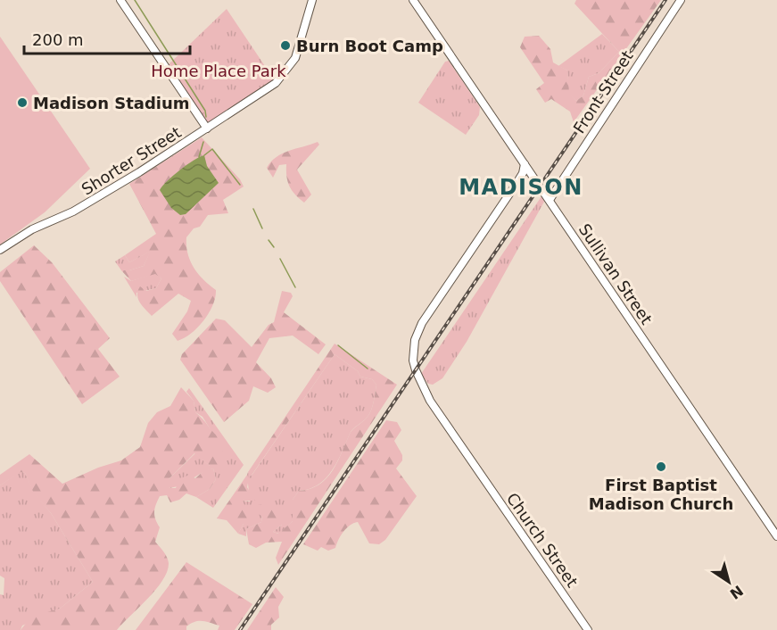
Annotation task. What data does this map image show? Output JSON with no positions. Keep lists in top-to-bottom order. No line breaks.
{"streets":{"street":["Front Street","Shorter Street","Sullivan Street","Church Street"]},"crossings":[["Front Street","Sullivan Street"],["Sullivan Street","Church Street"]],"districts":["MADISON"],"parks":["Home Place Park"],"places":["Burn Boot Camp","Madison Stadium","First Baptist Madison Church"],"scale_bar":"200 m","north":"bottom right"}
